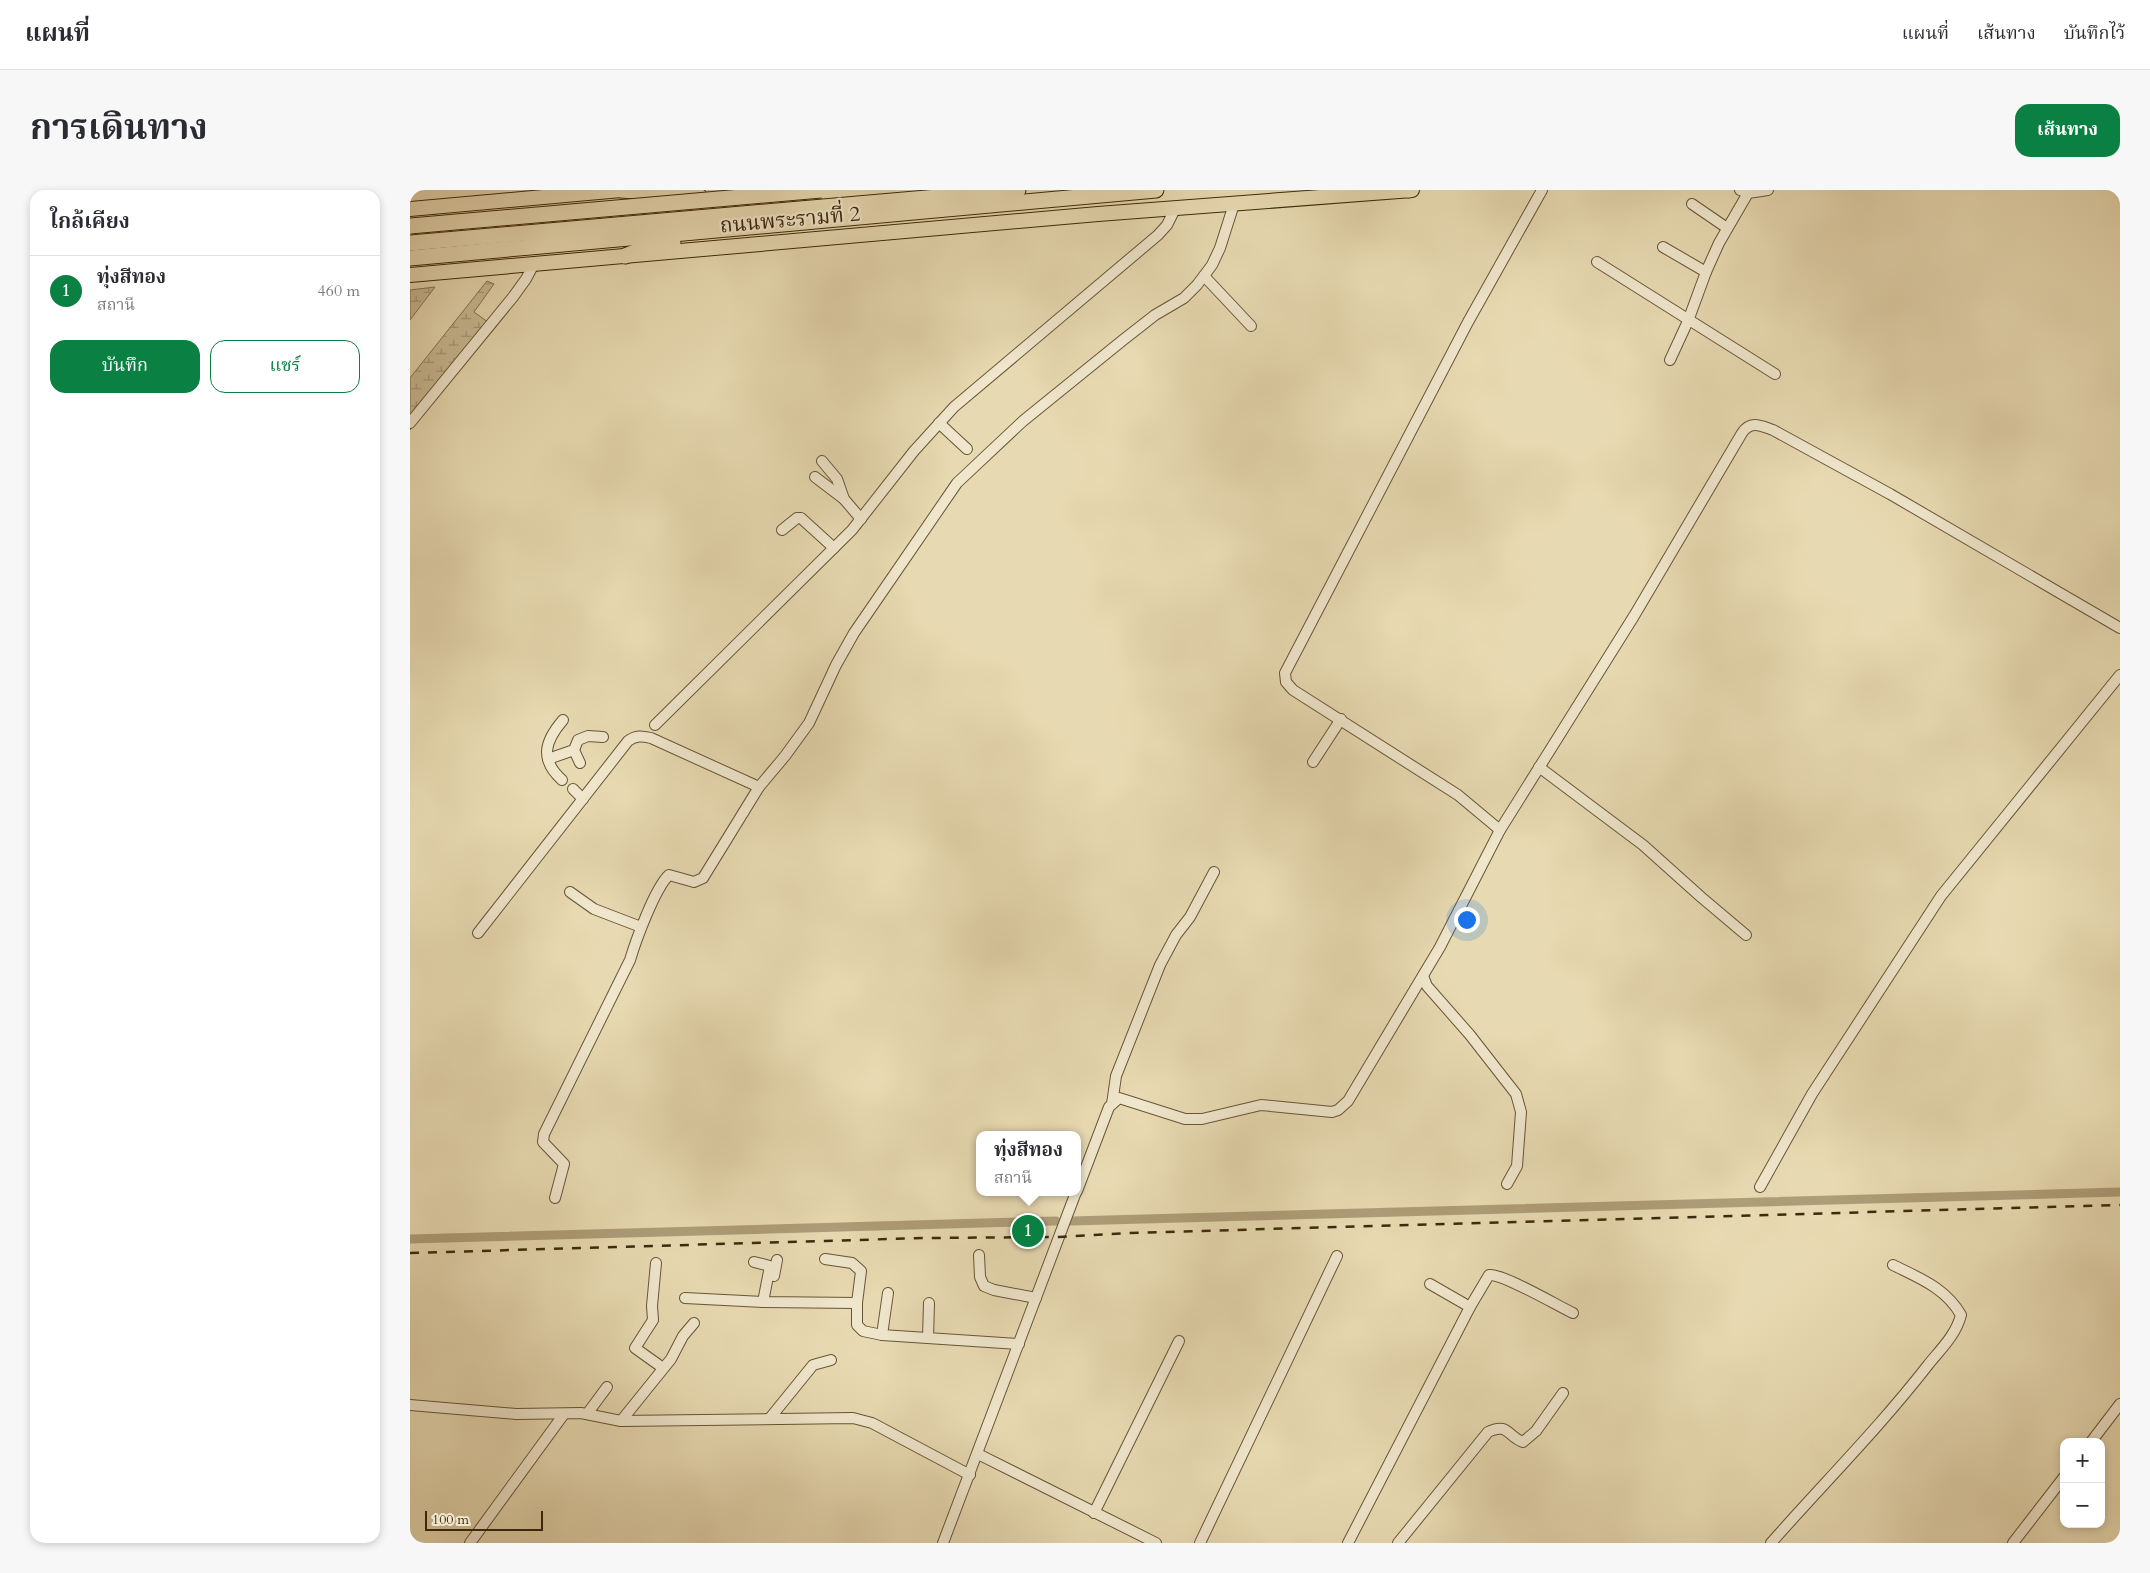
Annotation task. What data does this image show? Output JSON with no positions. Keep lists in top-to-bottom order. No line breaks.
{"streets":{"highway":["ถนนพระรามที่ 2"]},"scale_bar":"100 m","page":{"header":"แผนที่","nav":["แผนที่","เส้นทาง","บันทึกไว้"],"title":"การเดินทาง","buttons":["เส้นทาง",["บันทึก","แชร์"]],"heading":"ใกล้เคียง","list":[{"mark":"1","name":"ทุ่งสีทอง","note":"สถานี","value":"460 m"}],"popup":["ทุ่งสีทอง","สถานี"],"pins":"1","map_buttons":["+","−"],"scale":"100 m"}}
